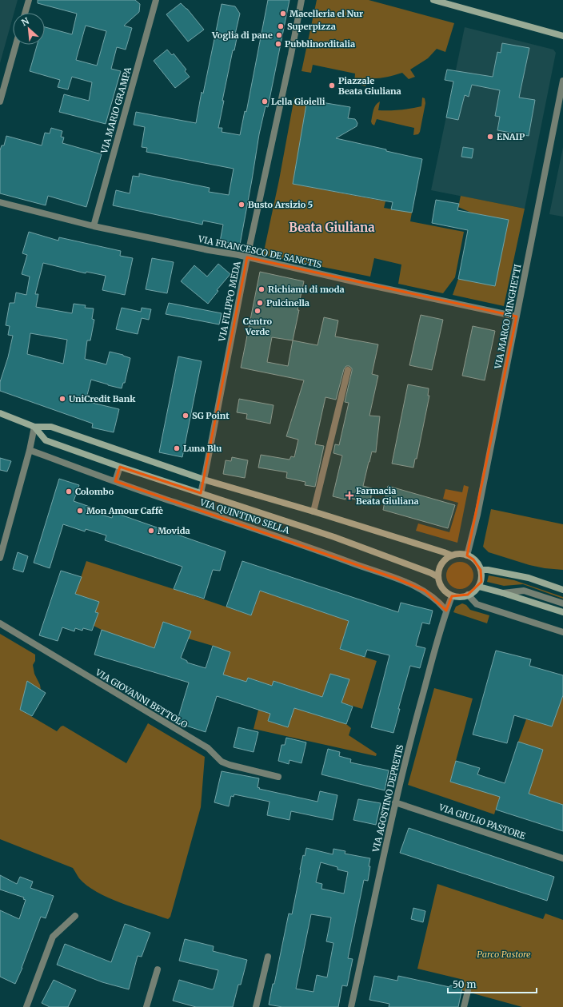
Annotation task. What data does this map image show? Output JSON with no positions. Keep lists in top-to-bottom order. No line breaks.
{"streets":{"street":["VIA MARIO GRAMPA","VIA FRANCESCO DE SANCTIS","VIA FILIPPO MEDA","VIA MARCO MINGHETTI","VIA QUINTINO SELLA","VIA GIOVANNI BETTOLO","VIA AGOSTINO DEPRETIS","VIA GIULIO PASTORE"]},"crossings":[["VIA MARIO GRAMPA","VIA FRANCESCO DE SANCTIS"],["VIA FRANCESCO DE SANCTIS","VIA FILIPPO MEDA"],["VIA FRANCESCO DE SANCTIS","VIA MARCO MINGHETTI"],["VIA FILIPPO MEDA","VIA QUINTINO SELLA"],["VIA MARCO MINGHETTI","VIA QUINTINO SELLA"],["VIA MARCO MINGHETTI","VIA AGOSTINO DEPRETIS"],["VIA QUINTINO SELLA","VIA AGOSTINO DEPRETIS"],["VIA AGOSTINO DEPRETIS","VIA GIULIO PASTORE"]],"districts":["Beata Giuliana"],"parks":["Parco Pastore"],"places":{"other":["Macelleria el Nur","Superpizza","Voglia di pane","Pubblinorditalia","Piazzale Beata Giuliana","Lella Gioielli","ENAIP","Busto Arsizio 5","Richiami di moda","Pulcinella","Centro Verde","UniCredit Bank","SG Point","Luna Blu","Colombo","Mon Amour Caffè","Movida"],"health":["Farmacia Beata Giuliana"]},"scale_bar":"50 m","north":"top left"}
